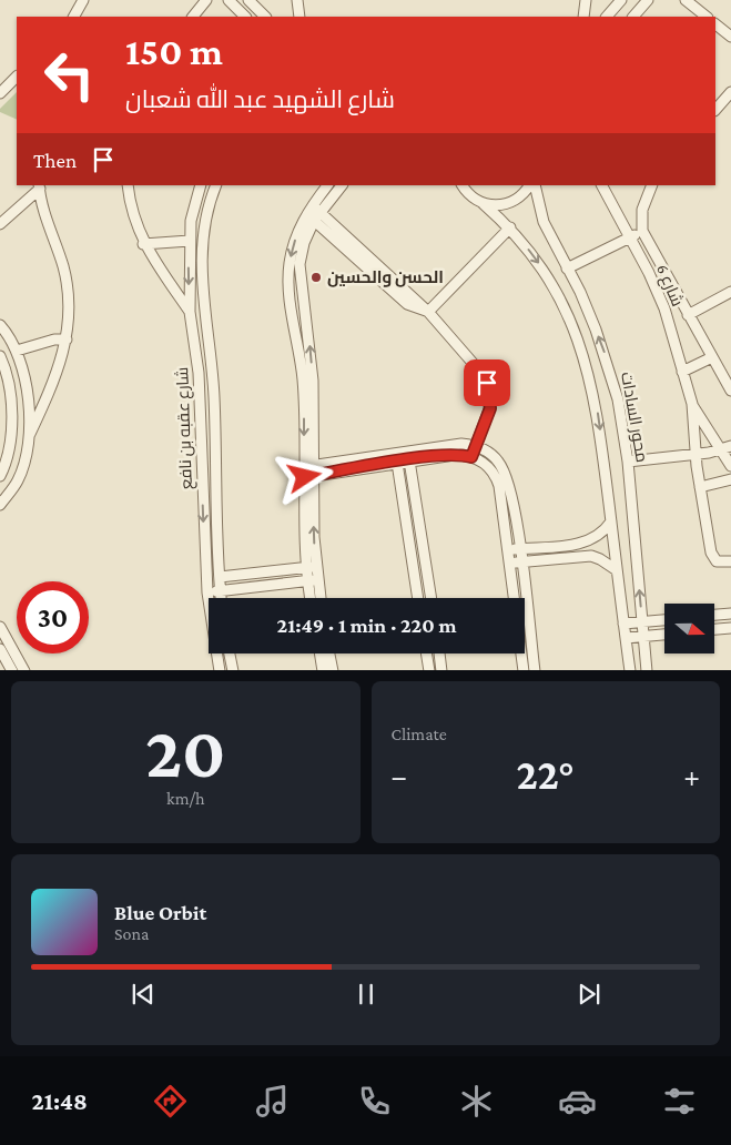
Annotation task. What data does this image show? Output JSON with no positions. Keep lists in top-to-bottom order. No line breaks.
{"streets":{"street":["شارع 6","محور السادات","شارع عقبه بن نافع"]},"places":["الحسن والحسين"],"north":"right","page":{"turn":["150 m","شارع الشهيد عبد الله شعبان"],"then":"Then","limit":"30","trip":"21:49 · 1 min · 220 m","tile":[["20","km/h"],"Climate"],"heat":["−","22°","+"],"song":["Blue Orbit","Sona"],"tabs":"21:48"}}
